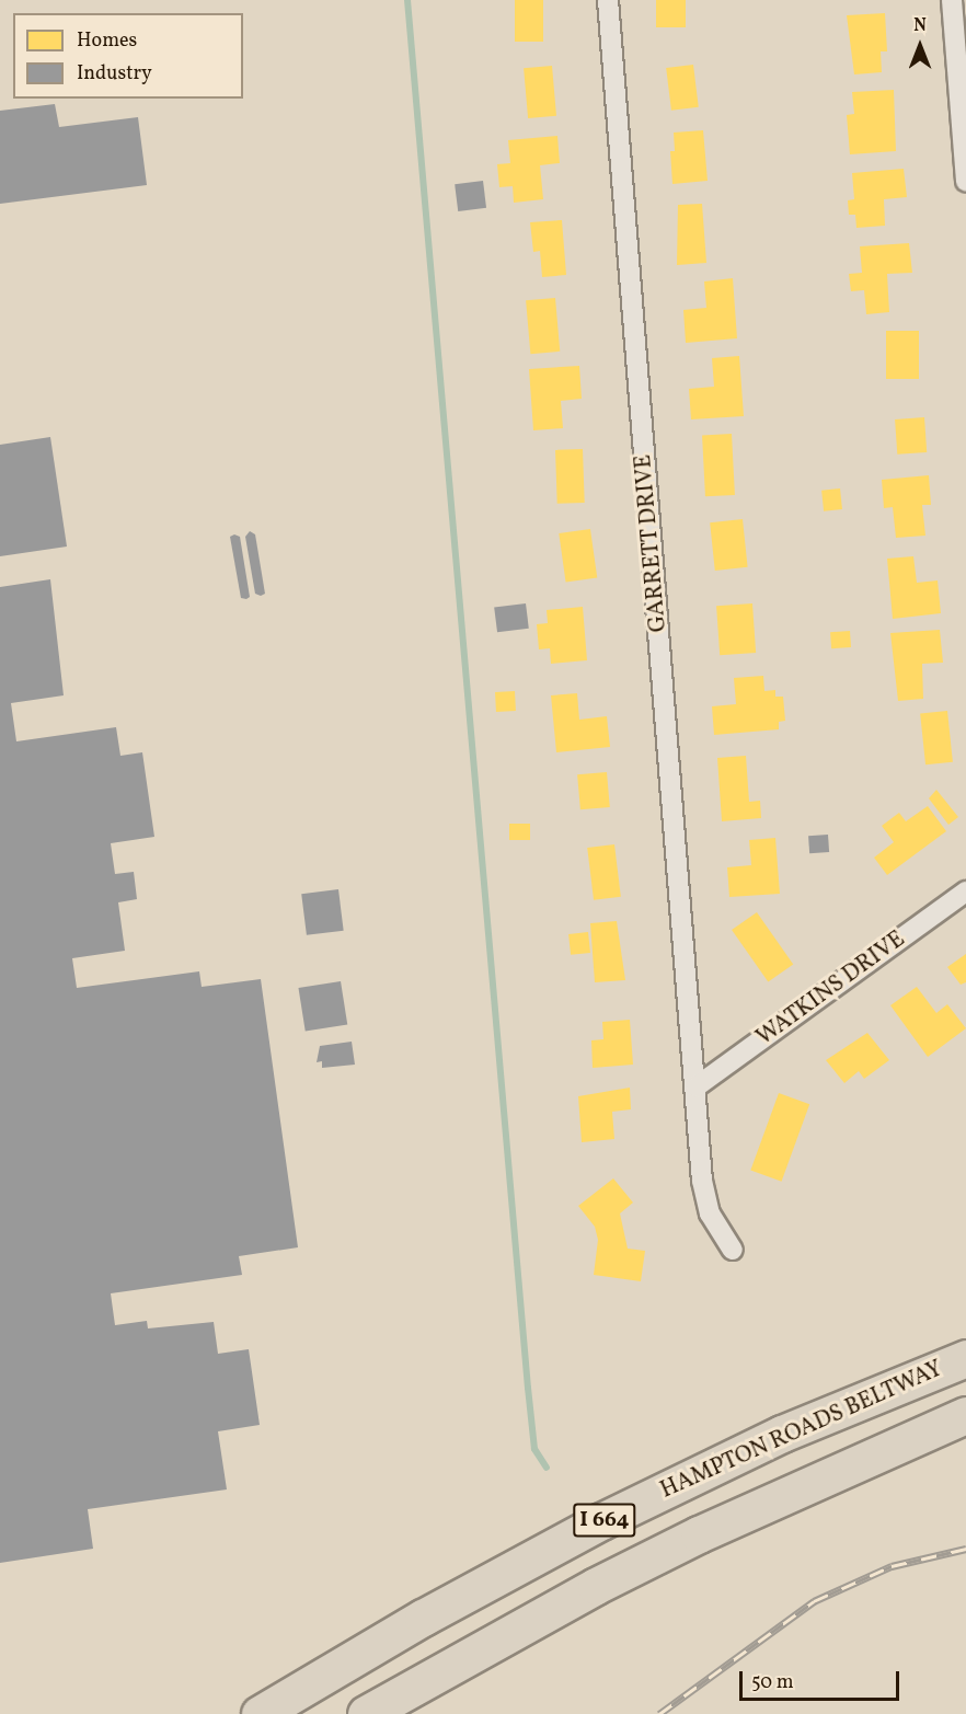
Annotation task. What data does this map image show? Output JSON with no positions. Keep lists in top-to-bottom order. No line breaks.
{"streets":{"highway":["HAMPTON ROADS BELTWAY","I 664"],"street":["GARRETT DRIVE","WATKINS DRIVE"]},"crossings":[["GARRETT DRIVE","WATKINS DRIVE"]],"legend":["Homes","Industry"],"scale_bar":"50 m","north":"top"}
